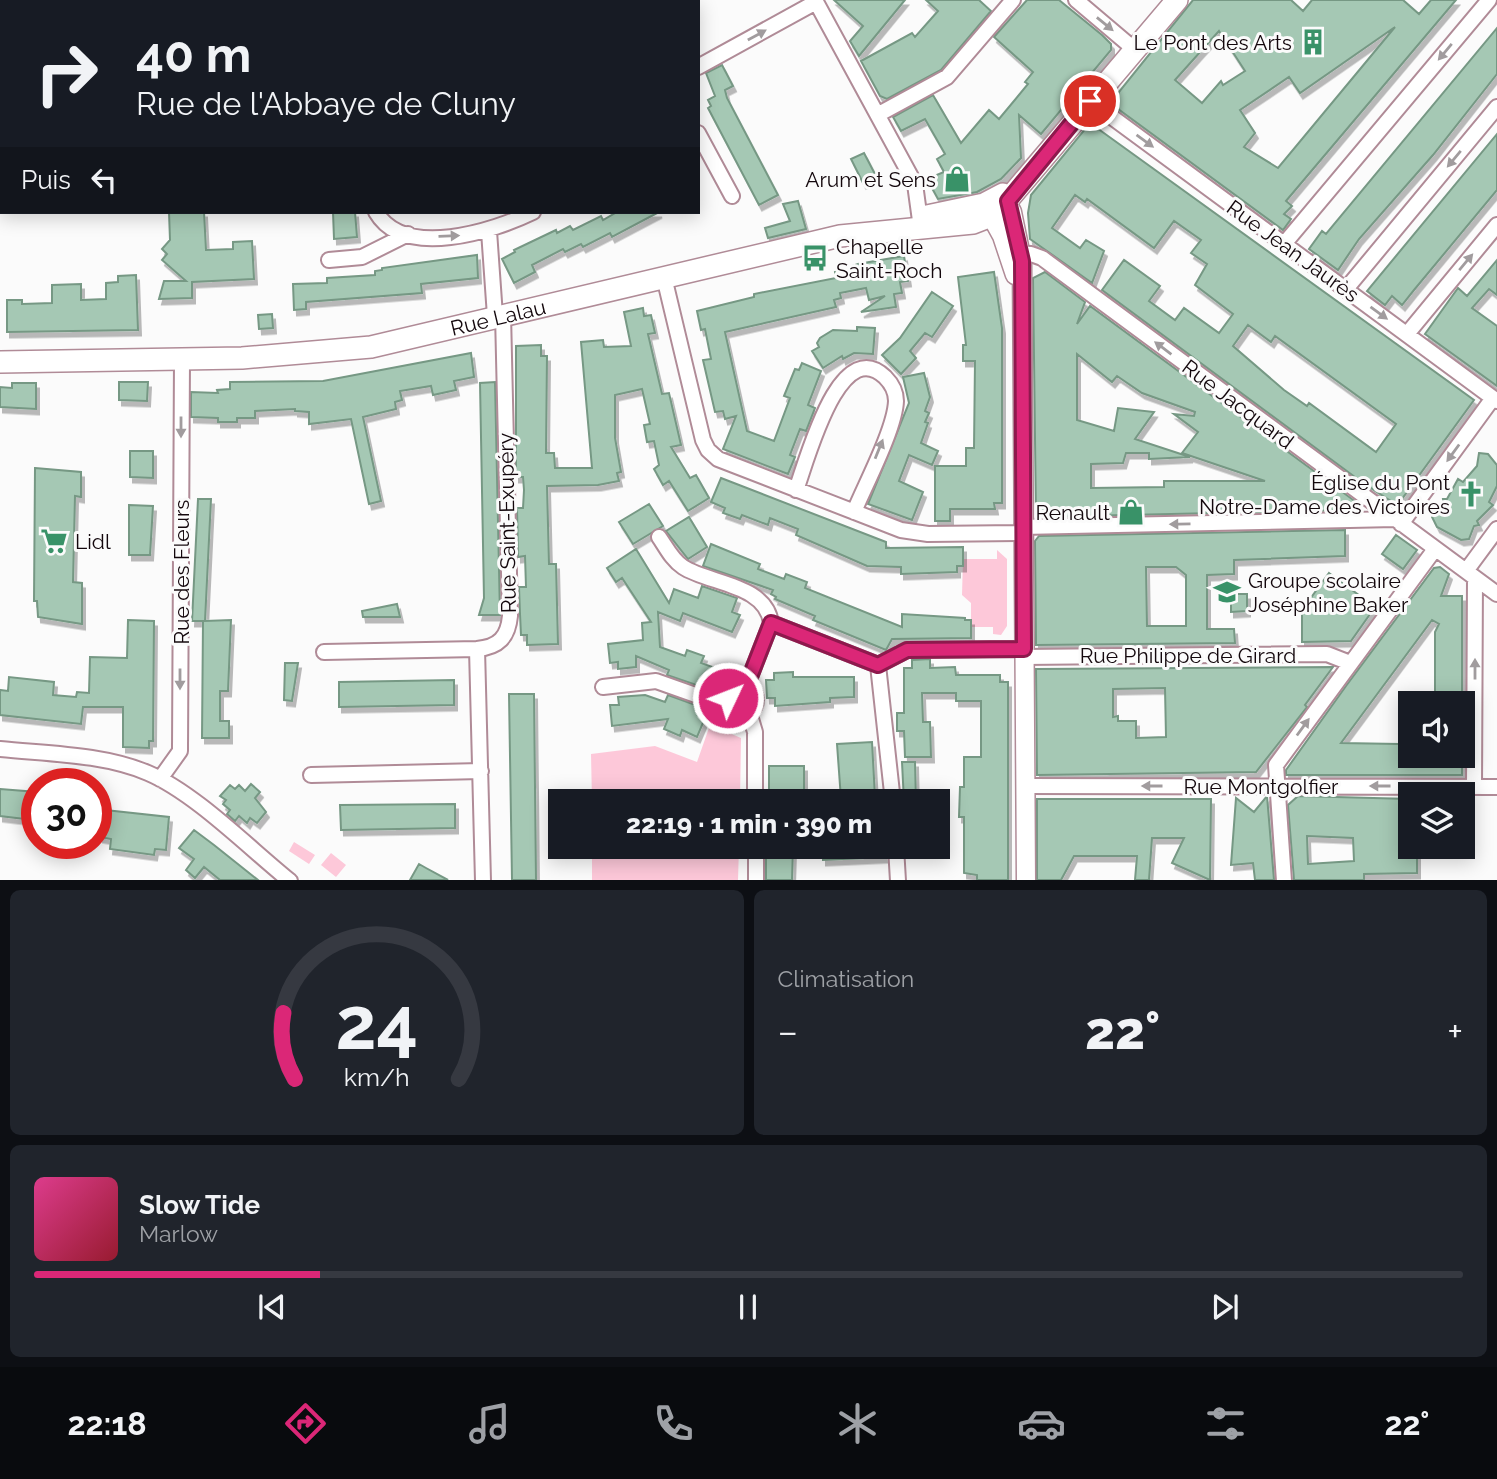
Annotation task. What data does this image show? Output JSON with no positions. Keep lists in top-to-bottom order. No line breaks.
{"streets":{"main road":["Rue Lalau"],"street":["Rue Jean Jaurès","Rue Jacquard","Rue Saint-Exupéry","Rue des Fleurs","Rue Philippe de Girard","Rue Montgolfier"]},"crossings":[["Rue Jean Jaurès","Rue Lalau"],["Rue Lalau","Rue Saint-Exupéry"],["Rue Lalau","Rue des Fleurs"]],"one_way":["Rue Jean Jaurès","Rue Jacquard","Rue des Fleurs","Rue Montgolfier"],"places":{"building":["Le Pont des Arts"],"shop":["Arum et Sens","Renault"],"bus stop":["Chapelle Saint-Roch"],"church":["Église du Pont Notre-Dame des Victoires"],"supermarket":["Lidl"],"school or university":["Groupe scolaire Joséphine Baker"]},"page":{"turn":["40 m","Rue de l'Abbaye de Cluny"],"then":"Puis","limit":"30","trip":"22:19 · 1 min · 390 m","tile":"Climatisation","heat":["−","22°","+"],"song":["Slow Tide","Marlow"],"tabs":["22:18","22°"],"gauge":["24","km/h"]}}
